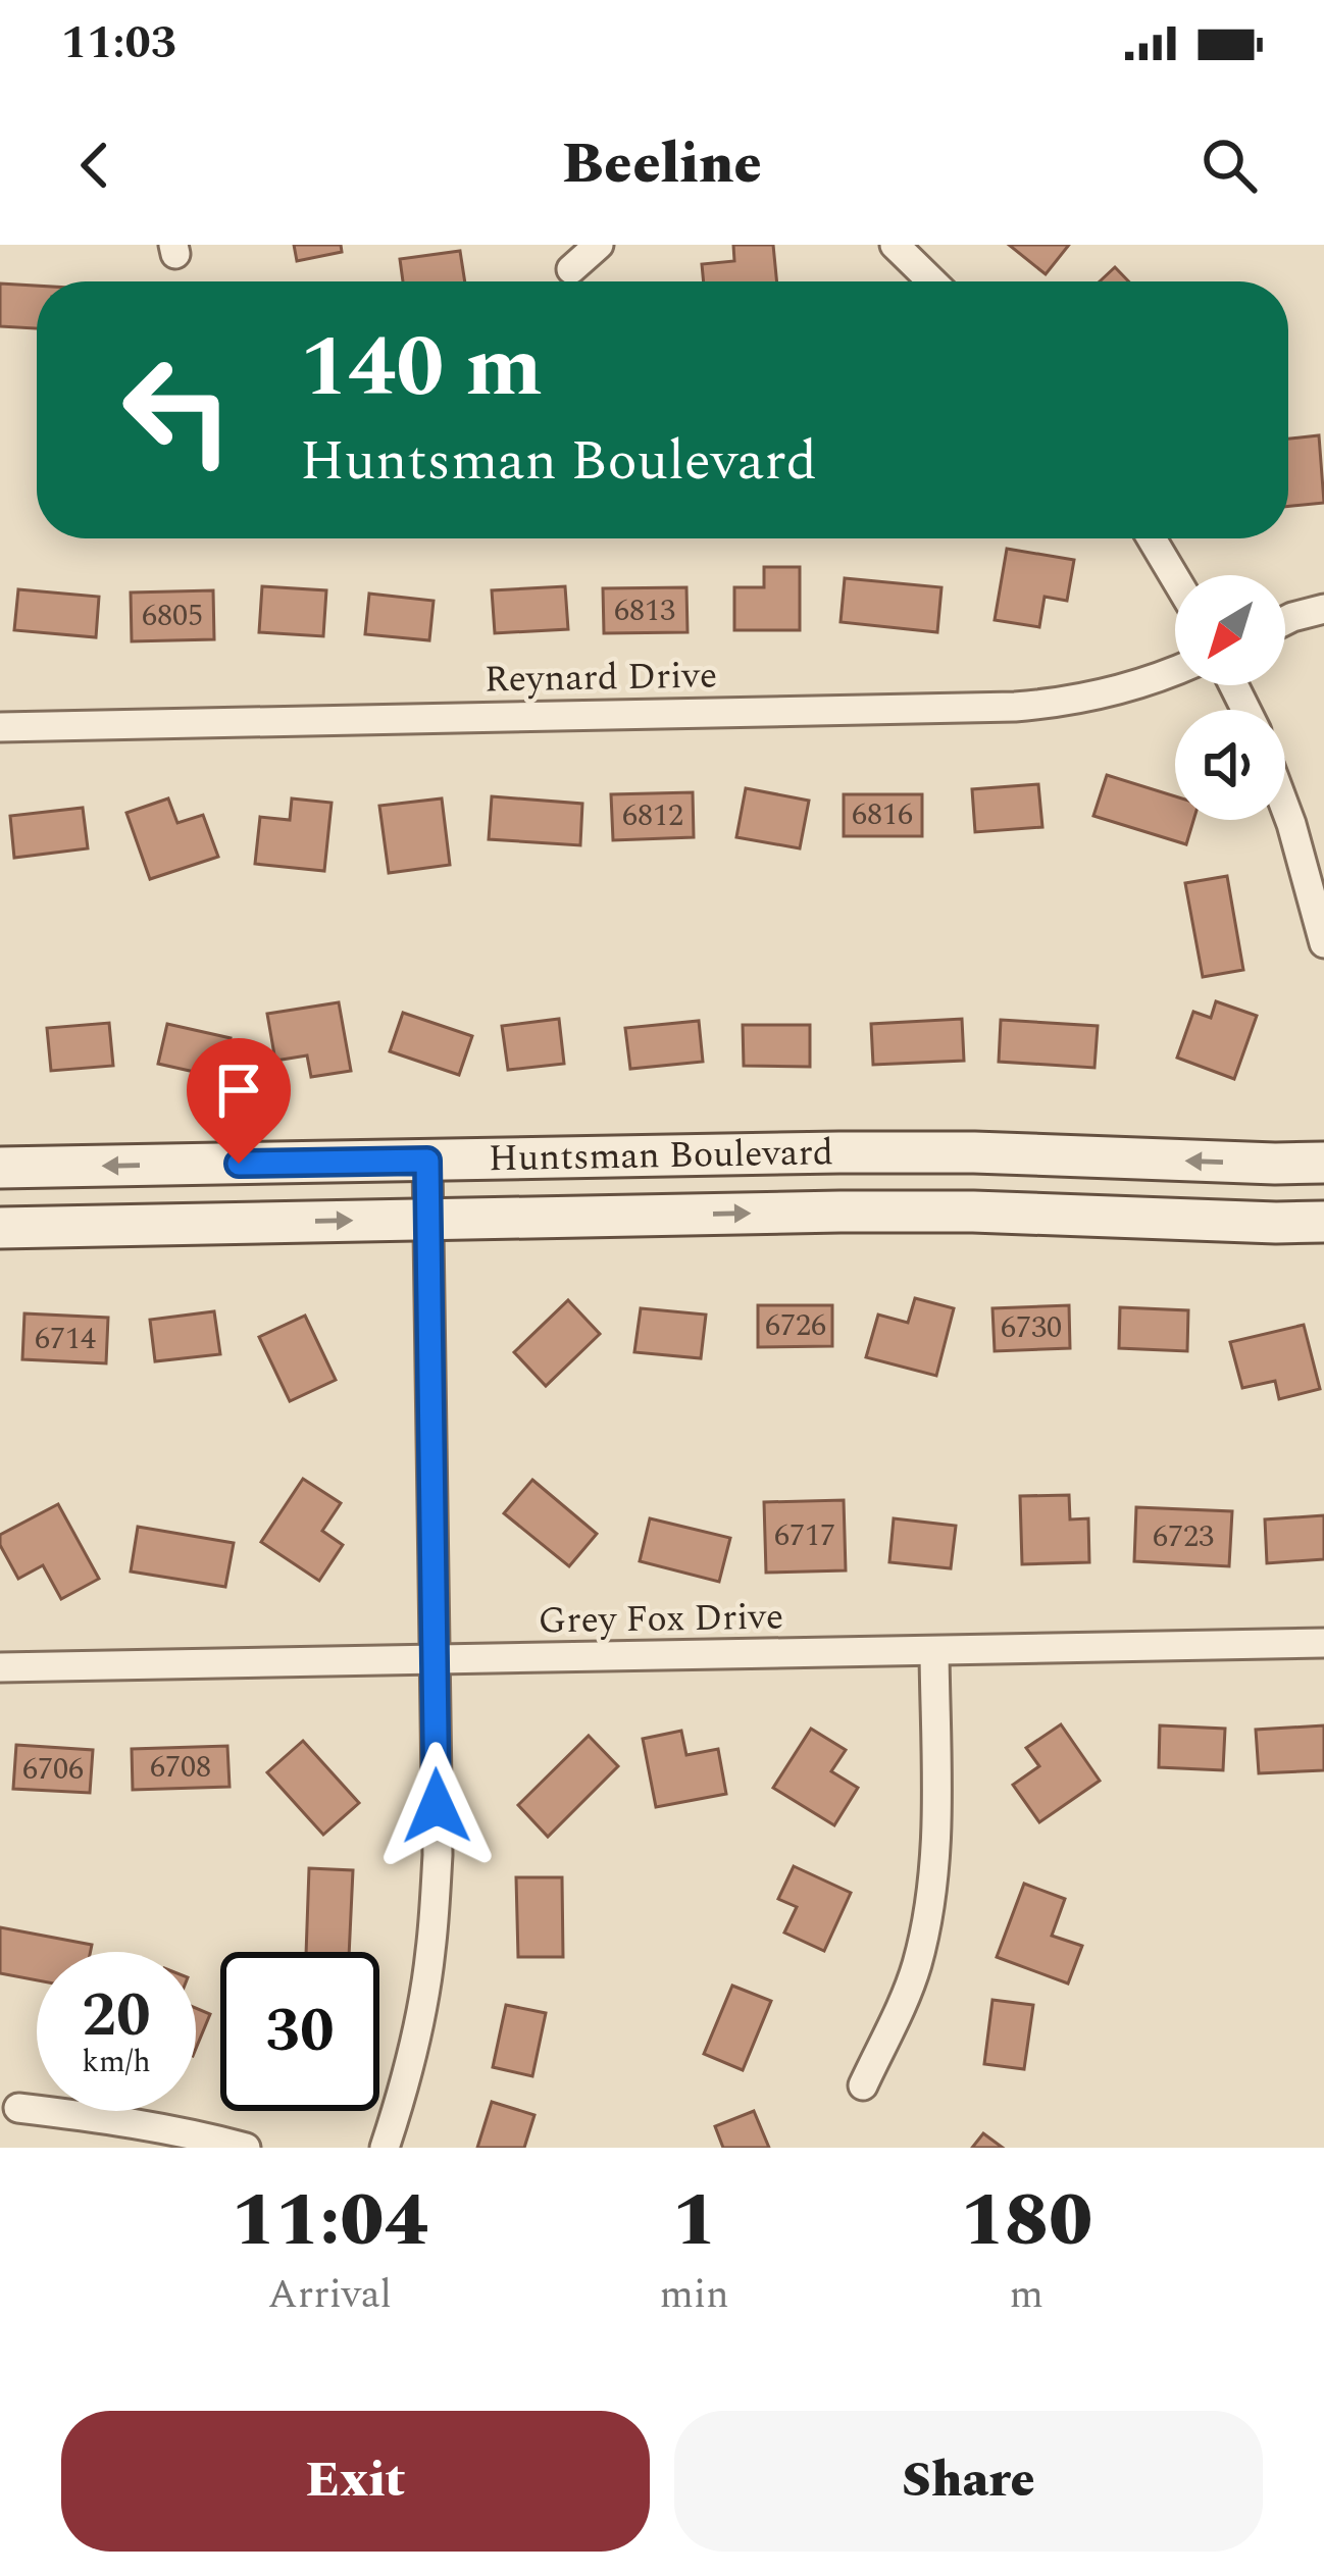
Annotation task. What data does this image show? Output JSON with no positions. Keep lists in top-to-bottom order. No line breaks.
{"streets":{"street":["Reynard Drive","Huntsman Boulevard","Grey Fox Drive"]},"house_numbers":["6813","6805","6816","6812","6726","6730","6714","6717","6723","6708","6706"],"north":"bottom left","page":{"status":"11:03","header":"Beeline","turn":["140 m","Huntsman Boulevard"],"speed":"20 km/h","limit":"30","eta":["11:04","Arrival","1","min","180","m"],"buttons":["Exit","Share"]}}
